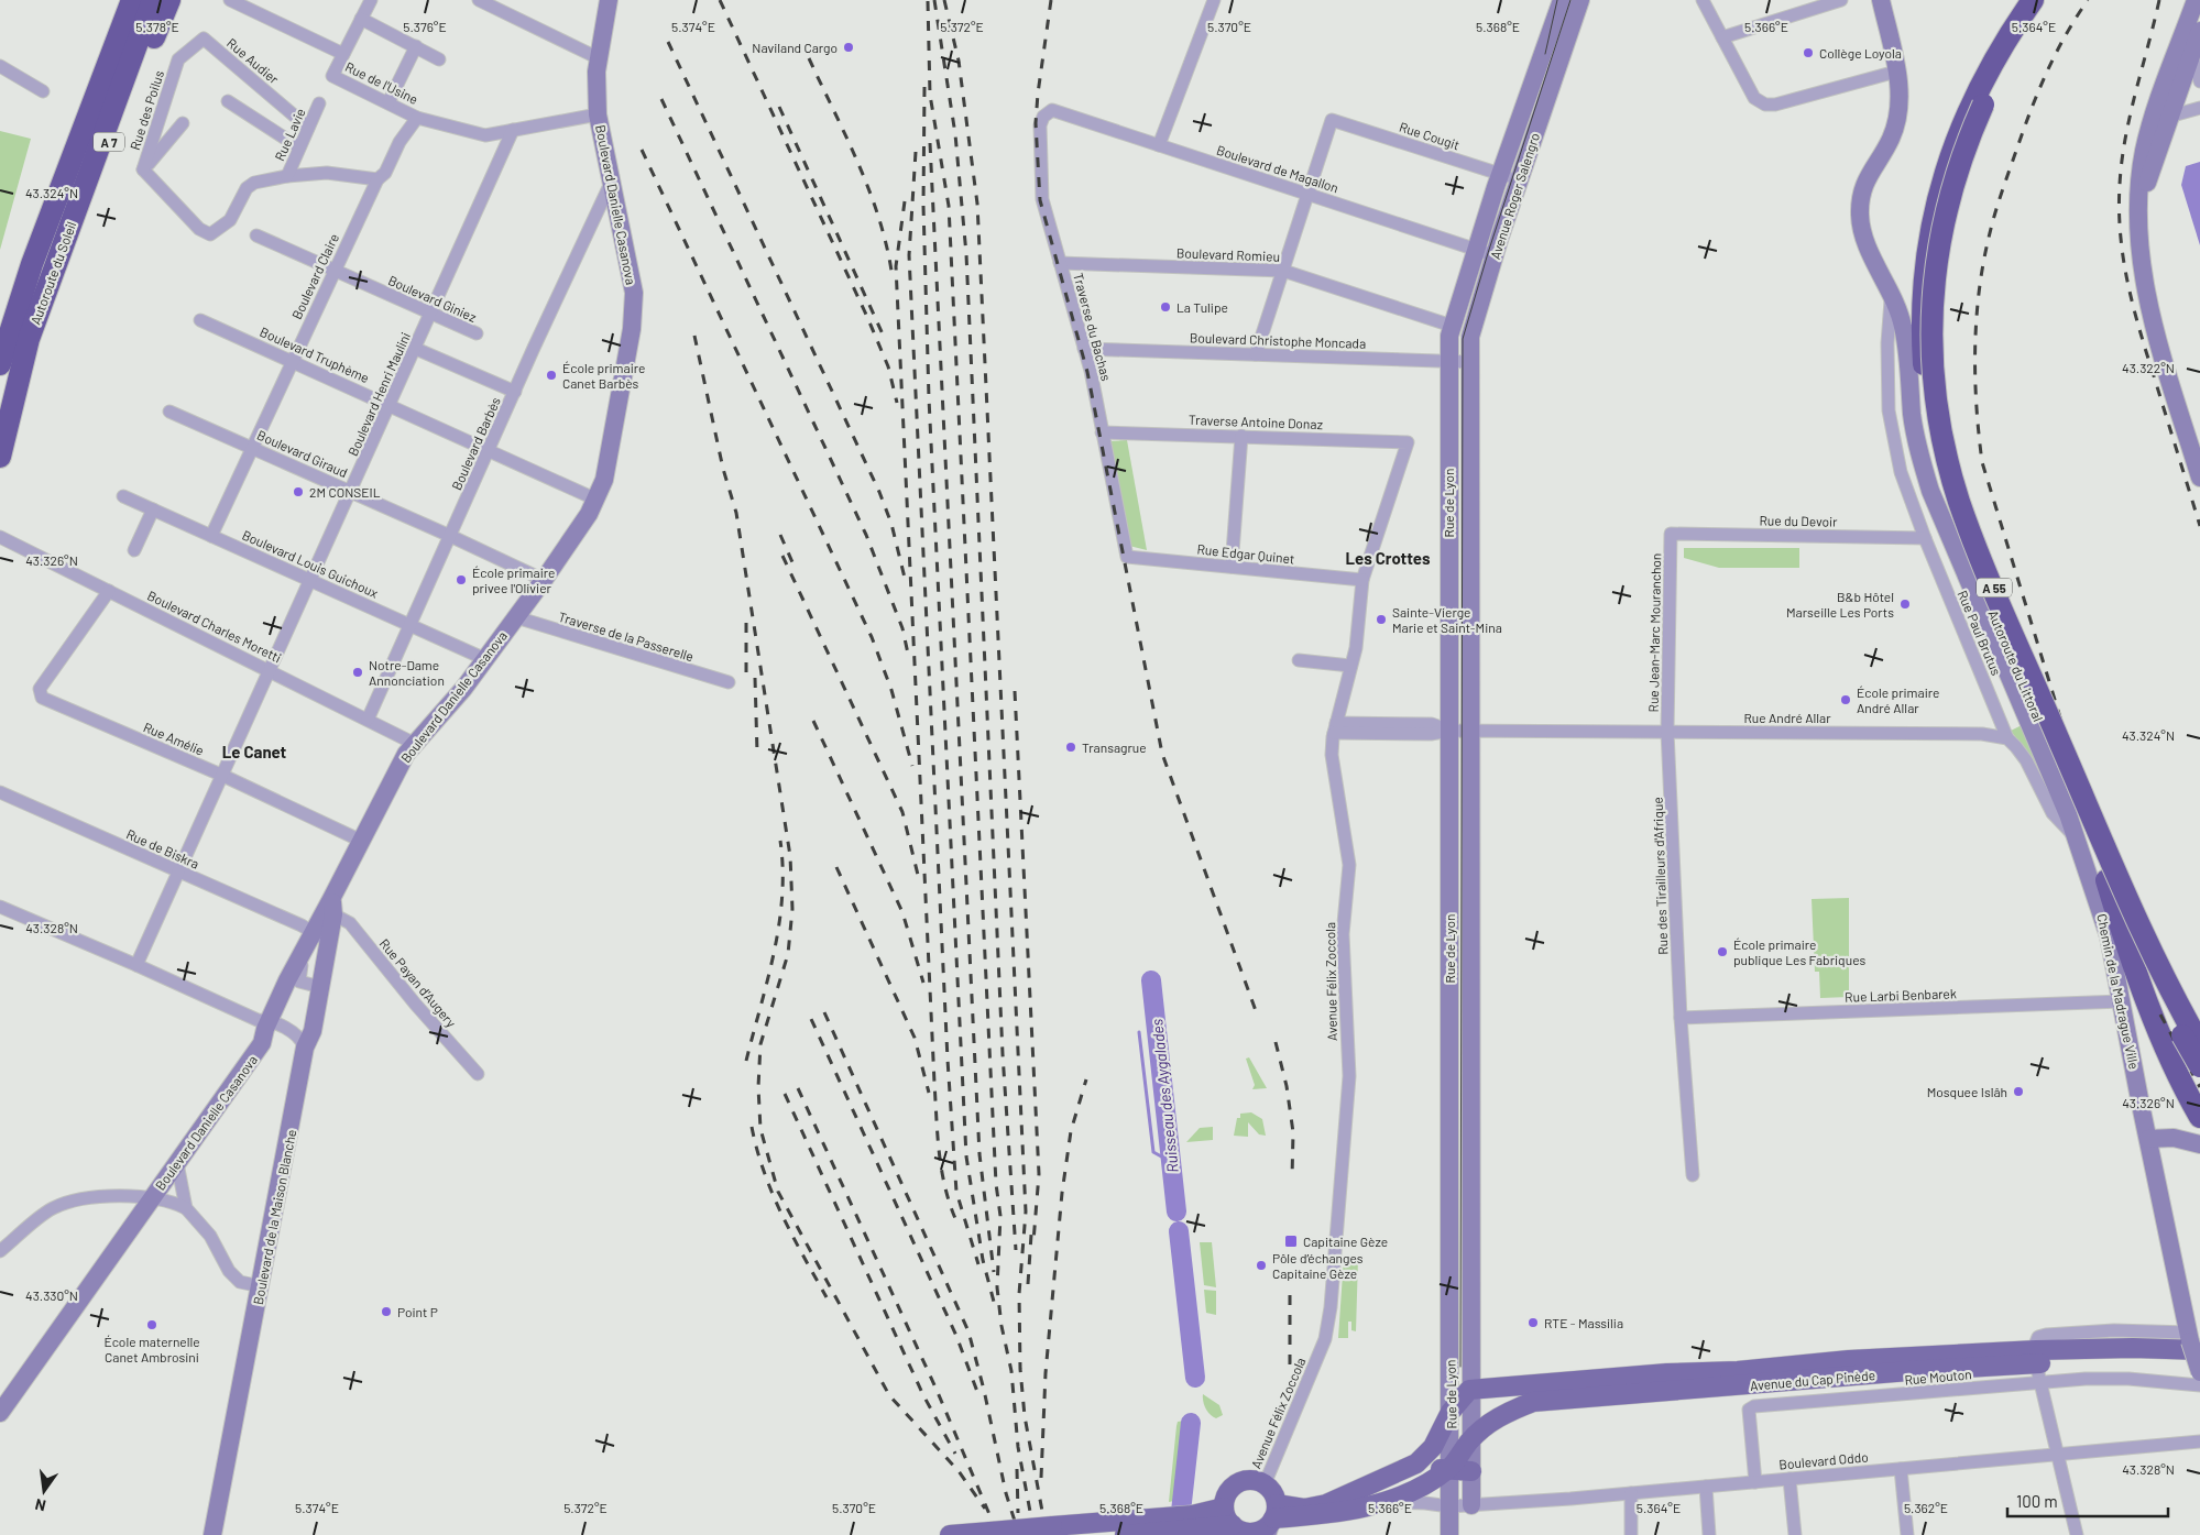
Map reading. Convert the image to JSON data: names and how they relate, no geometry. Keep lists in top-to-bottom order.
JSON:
{
  "streets": {
    "highway": [
      "A 7",
      "Autoroute du Soleil",
      "A 55",
      "Autoroute du Littoral"
    ],
    "main road": ["Avenue du Cap Pinède"],
    "street": [
      "Rue Audier",
      "Rue de l'Usine",
      "Rue des Poilus",
      "Rue Lavie",
      "Rue Cougit",
      "Boulevard de Magallon",
      "Avenue Roger Salengro",
      "Boulevard Danielle Casanova",
      "Boulevard Romieu",
      "Boulevard Claire",
      "Boulevard Giniez",
      "Traverse du Bachas",
      "Boulevard Christophe Moncada",
      "Boulevard Truphème",
      "Boulevard Henri Maulini",
      "Traverse Antoine Donaz",
      "Boulevard Barbès",
      "Boulevard Giraud",
      "Rue de Lyon",
      "Rue du Devoir",
      "Rue Edgar Quinet",
      "Boulevard Louis Guichoux",
      "Boulevard Charles Moretti",
      "Rue Jean-Marc Mouranchon",
      "Rue Paul Brutus",
      "Traverse de la Passerelle",
      "Rue André Allar",
      "Rue Amélie",
      "Rue de Biskra",
      "Rue des Tirailleurs d'Afrique",
      "Avenue Félix Zoccola",
      "Rue Payan d'Augery",
      "Chemin de la Madrague Ville",
      "Rue Larbi Benbarek",
      "Boulevard de la Maison Blanche",
      "Rue Mouton",
      "Boulevard Oddo"
    ]
  },
  "crossings": [
    ["Rue Audier", "Rue des Poilus"],
    ["Rue Audier", "Rue Lavie"],
    ["Rue de l'Usine", "Boulevard Danielle Casanova"],
    ["Rue de l'Usine", "Boulevard Claire"],
    ["Rue de l'Usine", "Boulevard Henri Maulini"],
    ["Rue Cougit", "Boulevard de Magallon"],
    ["Rue Cougit", "Avenue Roger Salengro"],
    ["A 7", "Autoroute du Soleil"],
    ["Boulevard de Magallon", "Avenue Roger Salengro"],
    ["Boulevard de Magallon", "Traverse du Bachas"],
    ["Avenue Roger Salengro", "Boulevard Romieu"],
    ["Avenue Roger Salengro", "Boulevard Christophe Moncada"],
    ["Avenue Roger Salengro", "Rue de Lyon"],
    ["Boulevard Danielle Casanova", "Boulevard Truphème"],
    ["Boulevard Danielle Casanova", "Boulevard Barbès"],
    ["Boulevard Danielle Casanova", "Boulevard Giraud"],
    ["Boulevard Danielle Casanova", "Boulevard Louis Guichoux"],
    ["Boulevard Danielle Casanova", "Boulevard Charles Moretti"],
    ["Boulevard Danielle Casanova", "Traverse de la Passerelle"],
    ["Boulevard Danielle Casanova", "Rue Amélie"],
    ["Boulevard Danielle Casanova", "Rue de Biskra"],
    ["Boulevard Danielle Casanova", "Rue Payan d'Augery"],
    ["Boulevard Danielle Casanova", "Boulevard de la Maison Blanche"],
    ["Boulevard Romieu", "Traverse du Bachas"],
    ["Boulevard Claire", "Boulevard Giniez"],
    ["Boulevard Claire", "Boulevard Truphème"],
    ["Boulevard Claire", "Boulevard Giraud"],
    ["Boulevard Claire", "Boulevard Louis Guichoux"],
    ["Boulevard Giniez", "Boulevard Henri Maulini"],
    ["Traverse du Bachas", "Boulevard Christophe Moncada"],
    ["Traverse du Bachas", "Traverse Antoine Donaz"],
    ["Traverse du Bachas", "Rue Edgar Quinet"],
    ["Boulevard Christophe Moncada", "Rue de Lyon"],
    ["Boulevard Truphème", "Boulevard Henri Maulini"],
    ["Boulevard Truphème", "Boulevard Barbès"],
    ["Boulevard Henri Maulini", "Boulevard Giraud"],
    ["Boulevard Henri Maulini", "Boulevard Louis Guichoux"],
    ["Boulevard Henri Maulini", "Boulevard Charles Moretti"],
    ["Boulevard Henri Maulini", "Rue Amélie"],
    ["Boulevard Henri Maulini", "Rue de Biskra"],
    ["Traverse Antoine Donaz", "Avenue Félix Zoccola"],
    ["Boulevard Barbès", "Boulevard Giraud"],
    ["Boulevard Barbès", "Boulevard Louis Guichoux"],
    ["Boulevard Barbès", "Boulevard Charles Moretti"],
    ["Rue de Lyon", "Rue André Allar"],
    ["Rue de Lyon", "Avenue du Cap Pinède"],
    ["Rue de Lyon", "Boulevard Oddo"],
    ["Rue du Devoir", "Rue Jean-Marc Mouranchon"],
    ["Rue du Devoir", "Rue Paul Brutus"],
    ["Rue Edgar Quinet", "Avenue Félix Zoccola"],
    ["Boulevard Charles Moretti", "Rue Amélie"],
    ["Rue Jean-Marc Mouranchon", "Rue André Allar"],
    ["Rue Jean-Marc Mouranchon", "Rue des Tirailleurs d'Afrique"],
    ["Rue Paul Brutus", "Rue André Allar"],
    ["Rue Paul Brutus", "Chemin de la Madrague Ville"],
    ["Rue André Allar", "Rue des Tirailleurs d'Afrique"],
    ["Rue André Allar", "Avenue Félix Zoccola"],
    ["Rue des Tirailleurs d'Afrique", "Rue Larbi Benbarek"],
    ["Rue Payan d'Augery", "Boulevard de la Maison Blanche"],
    ["Chemin de la Madrague Ville", "Rue Larbi Benbarek"],
    ["Chemin de la Madrague Ville", "Avenue du Cap Pinède"],
    ["Rue Mouton", "Avenue du Cap Pinède"],
    ["Rue Mouton", "Boulevard Oddo"]
  ],
  "districts": ["Les Crottes", "Le Canet"],
  "water": ["Ruisseau des Aygalades"],
  "places": {
    "other": [
      "Naviland Cargo",
      "Collège Loyola",
      "La Tulipe",
      "École primaire Canet Barbès",
      "2M CONSEIL",
      "École primaire privee l'Olivier",
      "B&b Hôtel Marseille Les Ports",
      "Sainte-Vierge Marie et Saint-Mina",
      "Notre-Dame Annonciation",
      "École primaire André Allar",
      "Transagrue",
      "École primaire publique Les Fabriques",
      "Mosquee Islâh",
      "Pôle d’échanges Capitaine Gèze",
      "Point P",
      "RTE - Massilia",
      "École maternelle Canet Ambrosini"
    ],
    "transit": ["Capitaine Gèze"]
  },
  "scale_bar": "100 m",
  "north": "bottom",
  "coordinates": [
    "5.378°E",
    "5.376°E",
    "5.374°E",
    "5.372°E",
    "5.370°E",
    "5.368°E",
    "5.366°E",
    "5.364°E",
    "43.324°N",
    "43.322°N",
    "43.326°N",
    "43.328°N",
    "43.330°N",
    "5.362°E"
  ]
}
